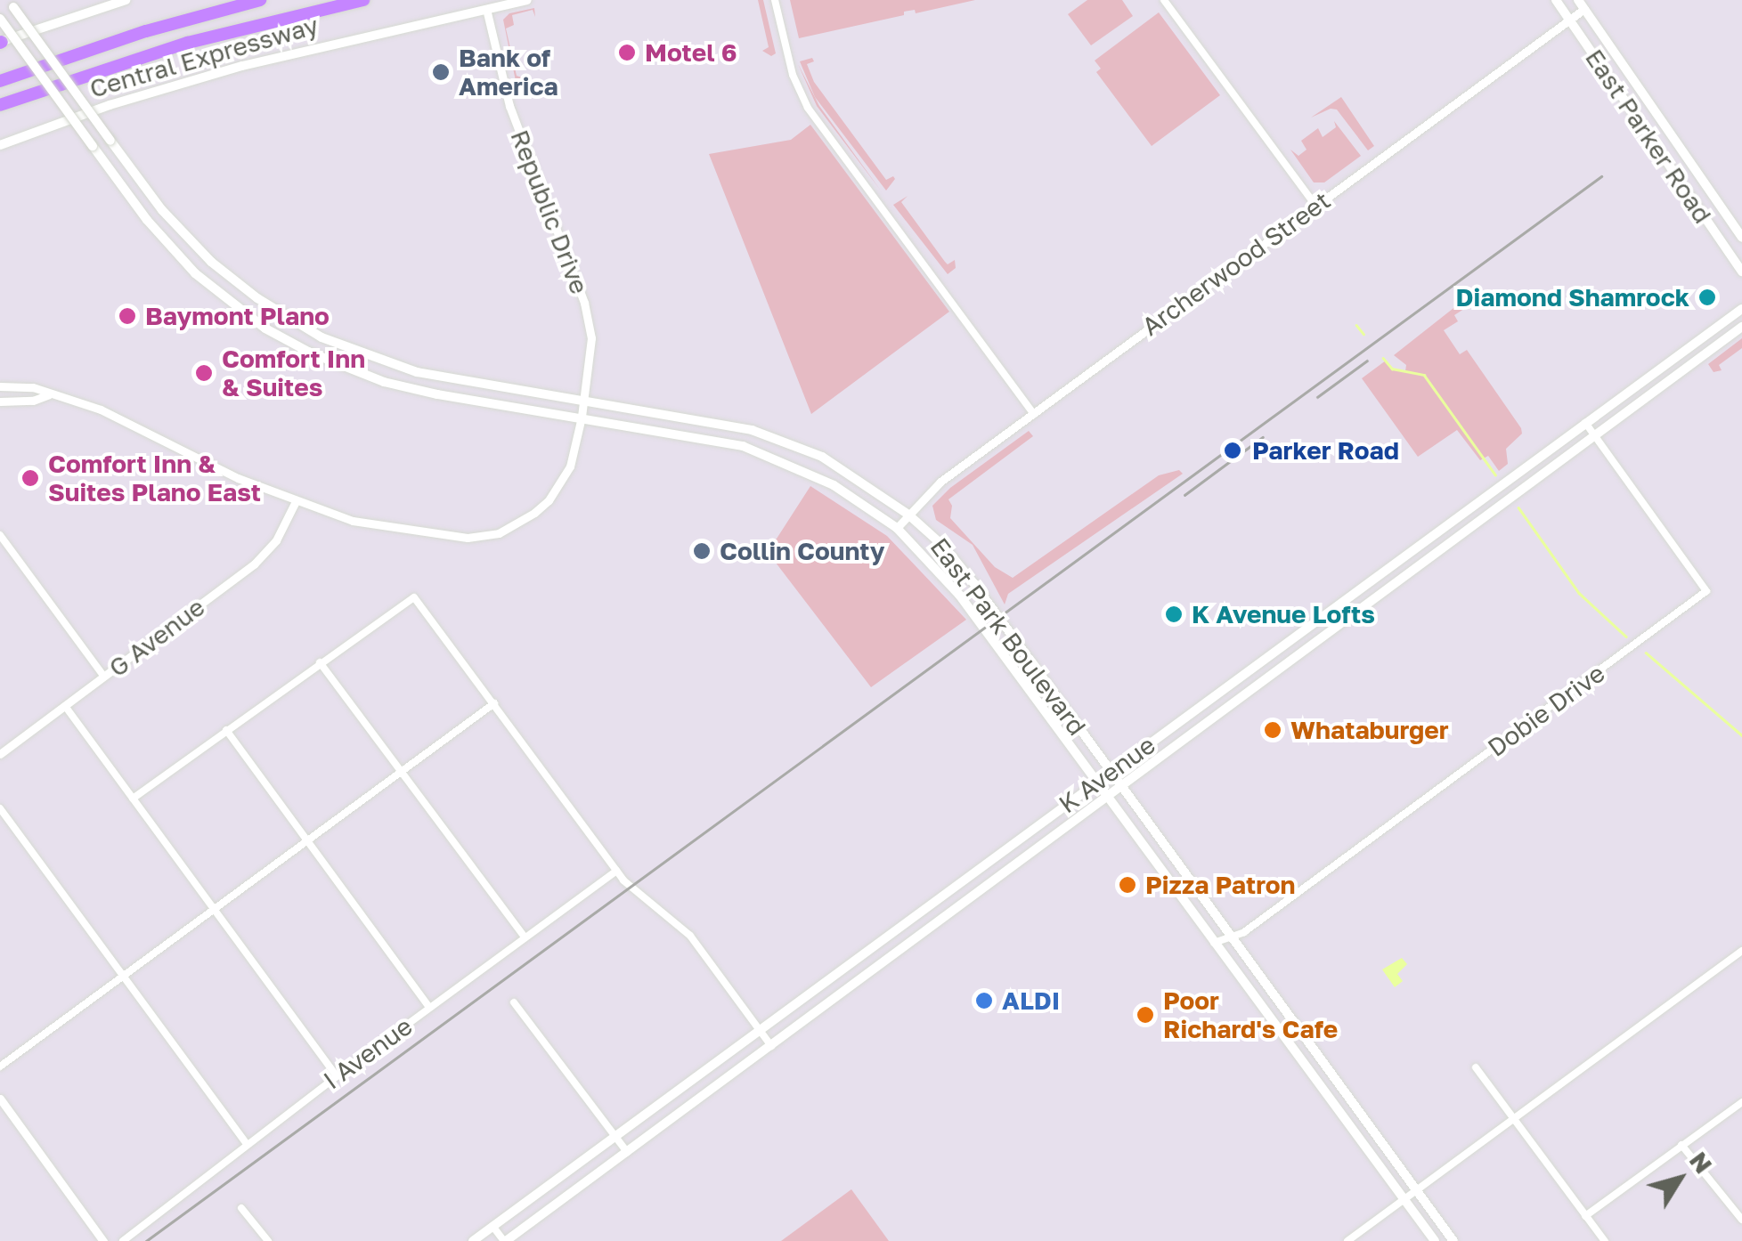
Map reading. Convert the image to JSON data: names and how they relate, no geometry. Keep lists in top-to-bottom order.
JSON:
{
  "streets": {
    "highway": ["Central Expressway"],
    "main road": ["East Parker Road", "East Park Boulevard", "K Avenue"],
    "street": [
      "Republic Drive",
      "Archerwood Street",
      "G Avenue",
      "Dobie Drive",
      "I Avenue"
    ]
  },
  "crossings": [
    ["Central Expressway", "Republic Drive"],
    ["East Parker Road", "Archerwood Street"],
    ["Republic Drive", "East Park Boulevard"],
    ["Republic Drive", "G Avenue"],
    ["Archerwood Street", "East Park Boulevard"],
    ["East Park Boulevard", "Dobie Drive"],
    ["East Park Boulevard", "K Avenue"],
    ["Dobie Drive", "K Avenue"]
  ],
  "places": [
    "Motel 6",
    "Bank of America",
    "Diamond Shamrock",
    "Baymont Plano",
    "Comfort Inn & Suites",
    "Parker Road",
    "Comfort Inn & Suites Plano East",
    "Collin County",
    "K Avenue Lofts",
    "Whataburger",
    "Pizza Patron",
    "ALDI",
    "Poor Richard's Cafe"
  ],
  "north": "top right"
}
